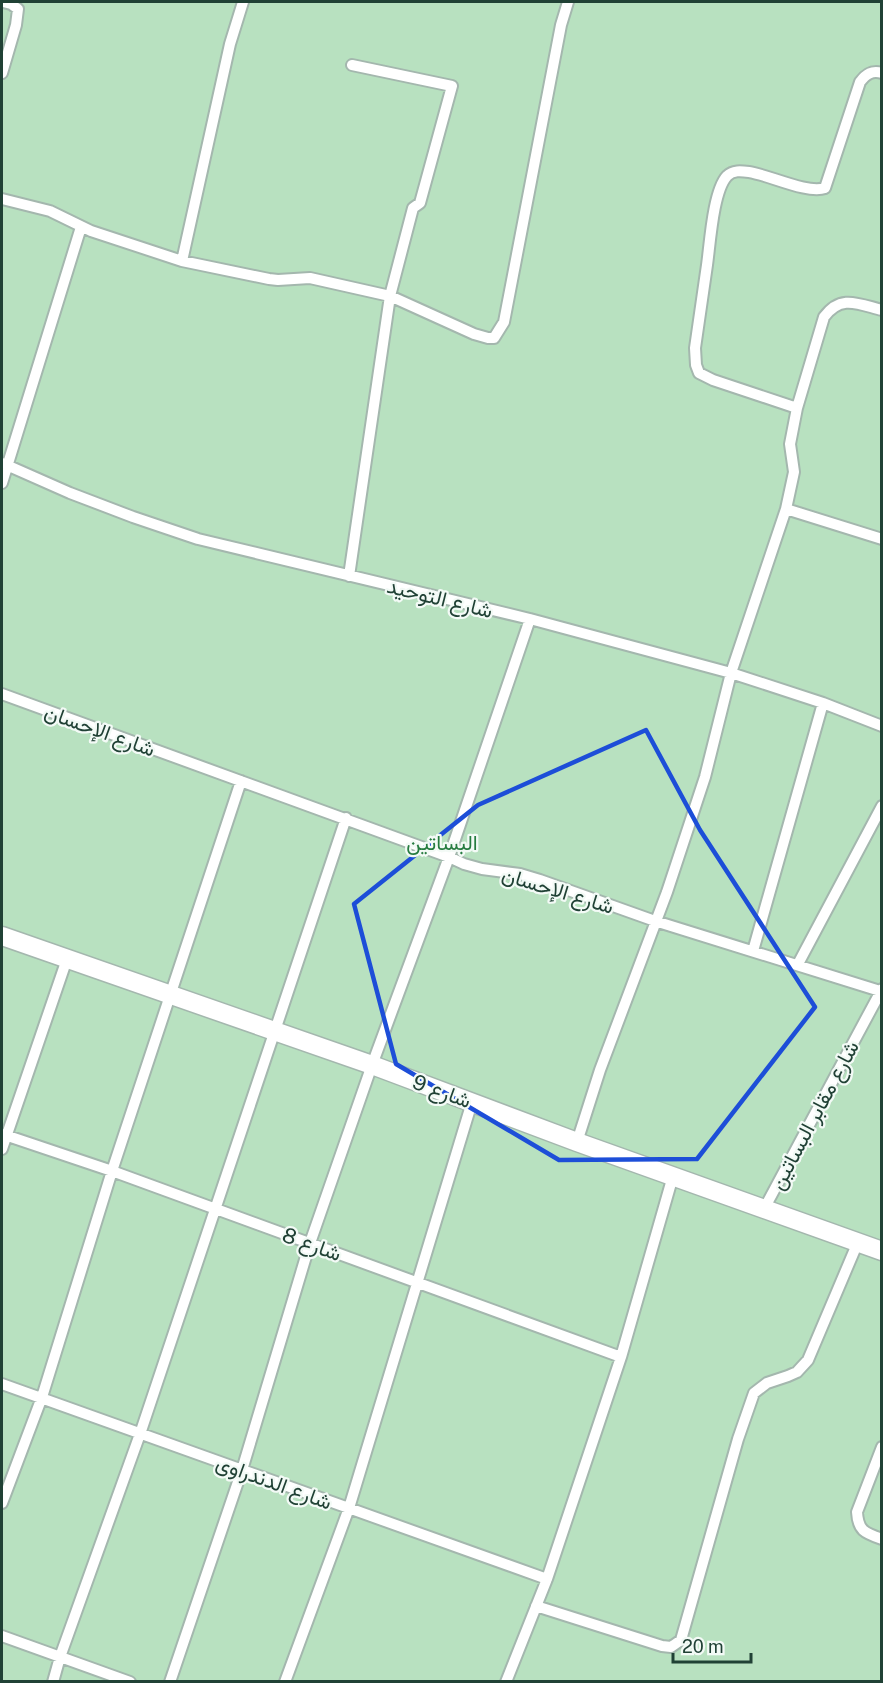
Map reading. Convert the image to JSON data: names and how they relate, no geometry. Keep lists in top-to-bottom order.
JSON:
{
  "streets": {
    "street": ["شارع 9"],
    "lane": [
      "شارع التوحيد",
      "شارع الإحسان",
      "شارع مقابر البساتين",
      "شارع 8",
      "شارع الدندراوى"
    ]
  },
  "crossings": [
    ["شارع الإحسان", "شارع مقابر البساتين"],
    ["شارع 9", "شارع مقابر البساتين"]
  ],
  "parks": ["البساتين"],
  "scale_bar": "20 m"
}
